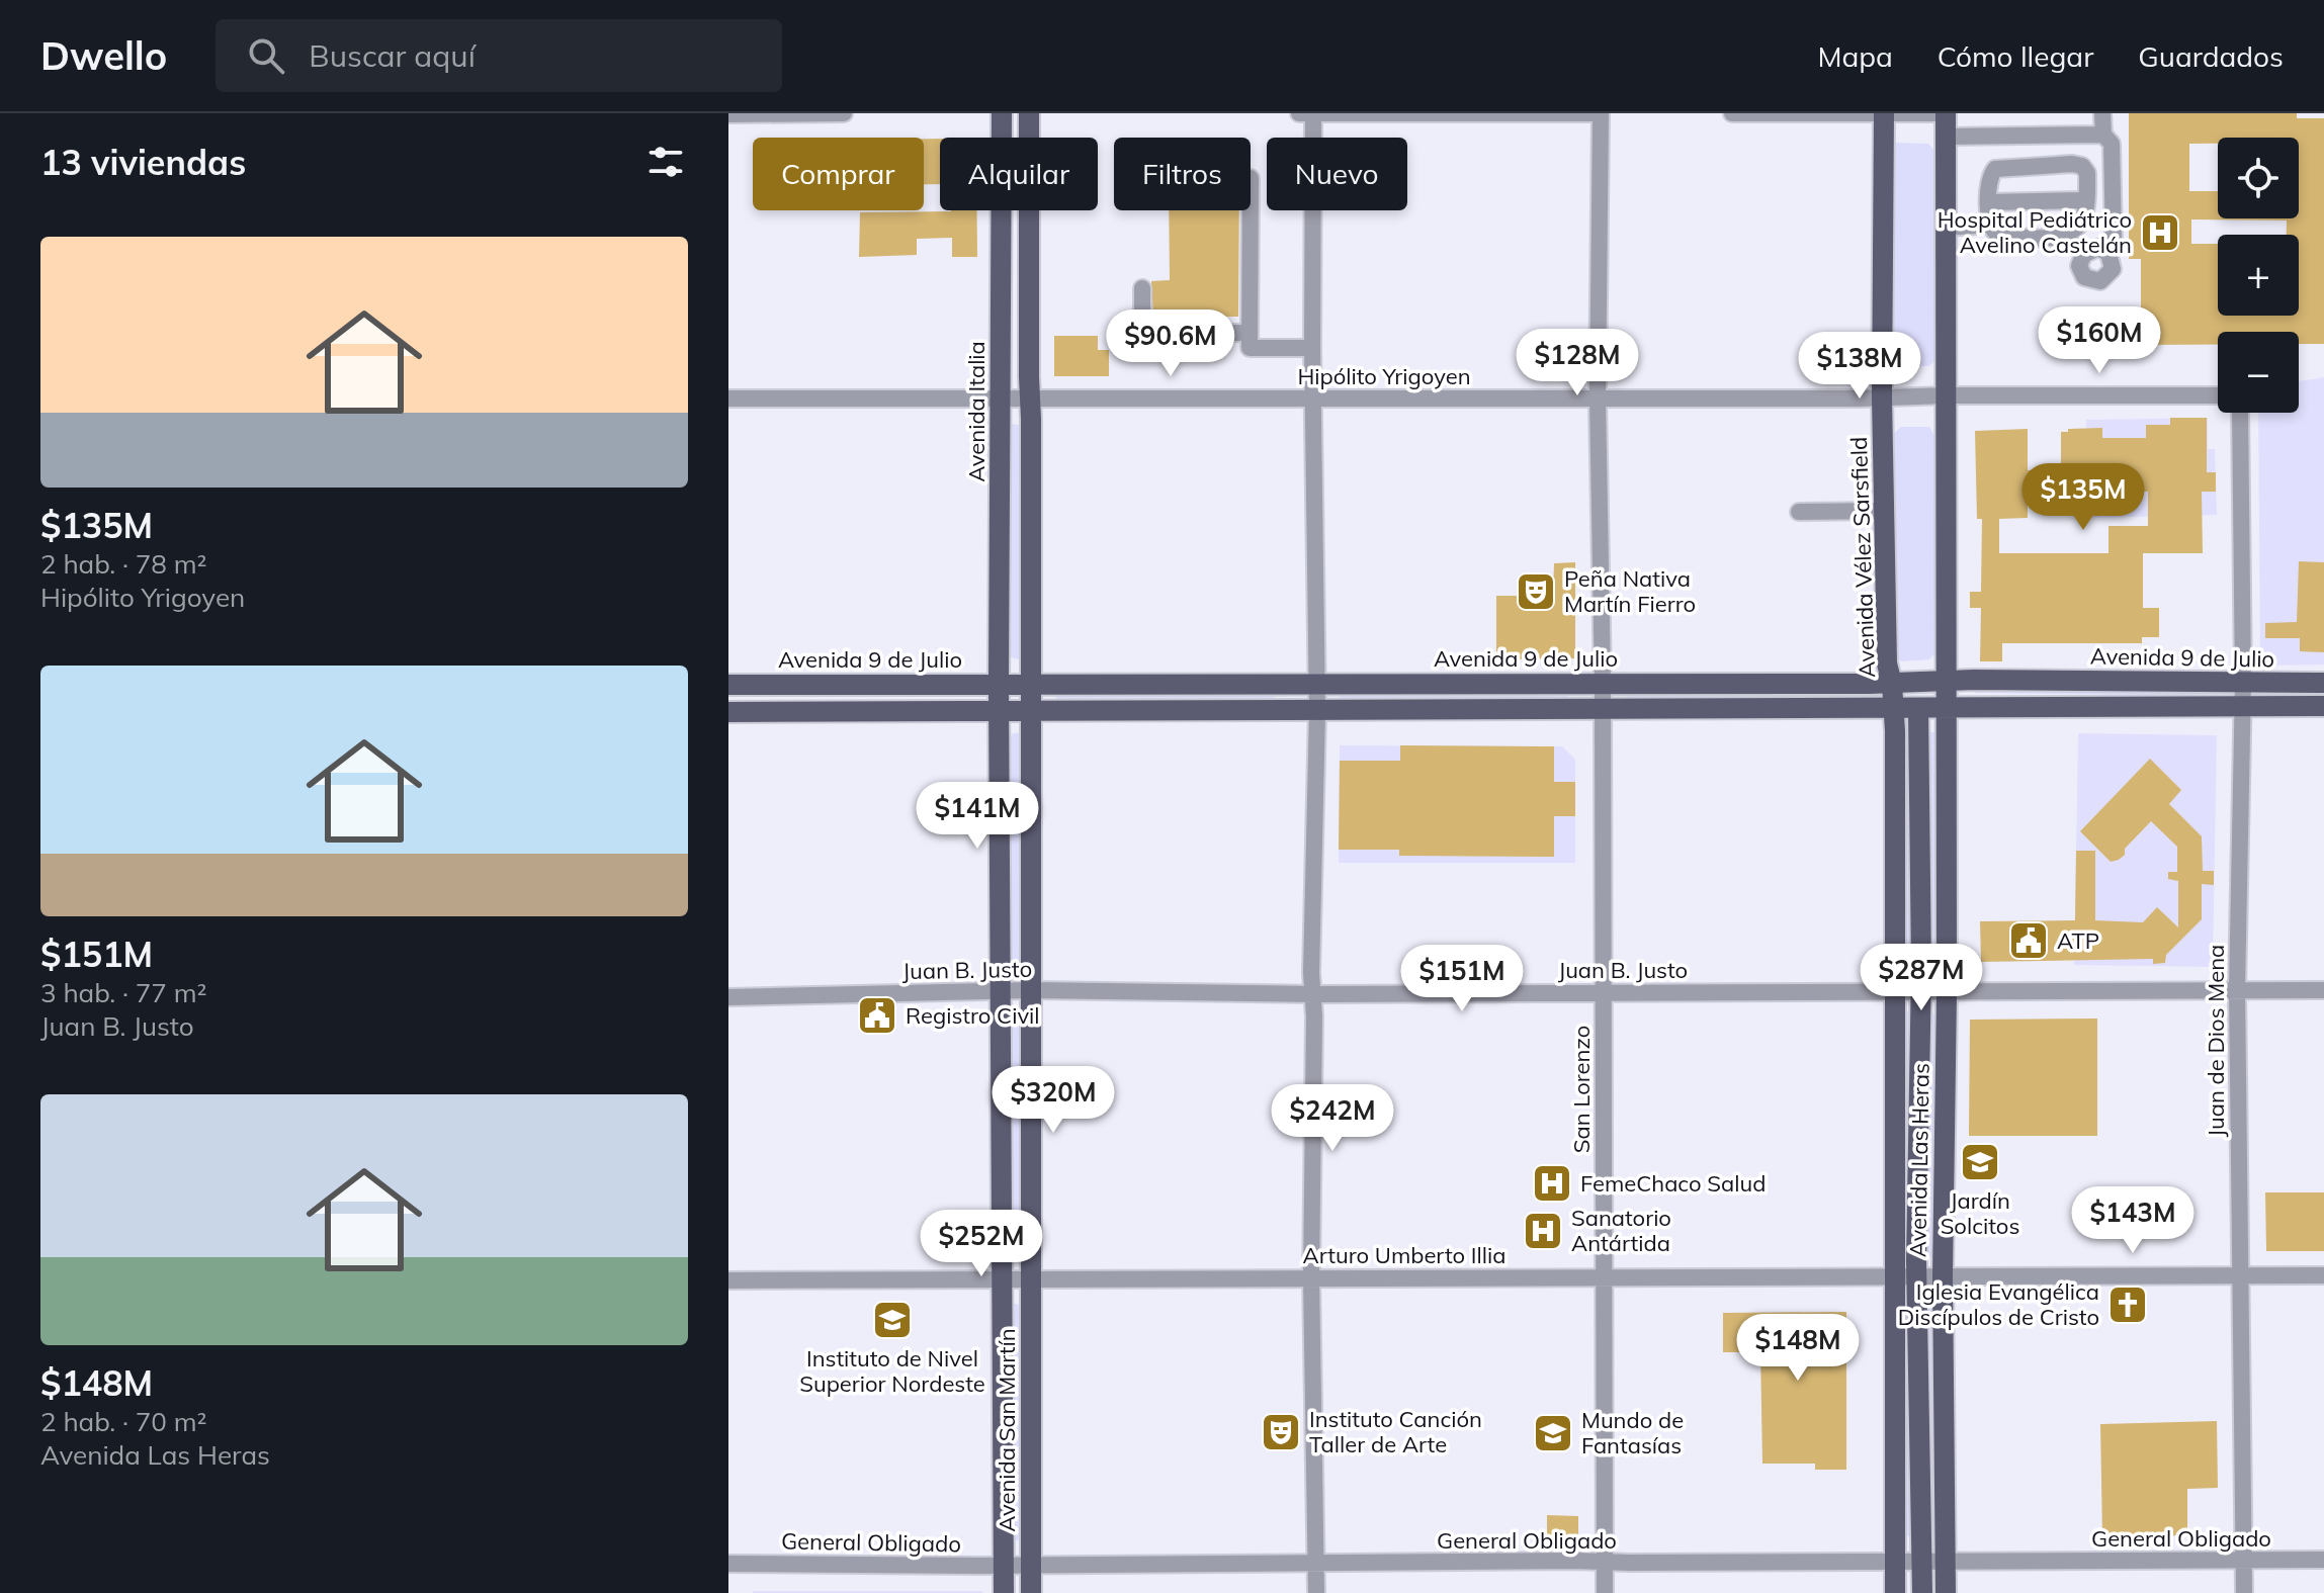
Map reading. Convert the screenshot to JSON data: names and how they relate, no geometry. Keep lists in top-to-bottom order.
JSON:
{
  "streets": {
    "main road": [
      "Avenida Italia",
      "Avenida Vélez Sarsfield",
      "Avenida 9 de Julio",
      "Avenida Las Heras",
      "Avenida San Martín"
    ],
    "street": [
      "Hipólito Yrigoyen",
      "Juan B. Justo",
      "Juan de Dios Mena",
      "San Lorenzo",
      "Arturo Umberto Illia",
      "General Obligado"
    ]
  },
  "crossings": [
    ["Hipólito Yrigoyen", "Avenida Italia"],
    ["Hipólito Yrigoyen", "Avenida Vélez Sarsfield"],
    ["Hipólito Yrigoyen", "San Lorenzo"],
    ["Avenida Italia", "Avenida 9 de Julio"],
    ["Avenida Italia", "Avenida San Martín"],
    ["Avenida Vélez Sarsfield", "Avenida 9 de Julio"],
    ["Avenida Vélez Sarsfield", "Avenida Las Heras"],
    ["Avenida 9 de Julio", "Juan de Dios Mena"],
    ["Avenida 9 de Julio", "San Lorenzo"],
    ["Avenida 9 de Julio", "Avenida Las Heras"],
    ["Avenida 9 de Julio", "Avenida San Martín"],
    ["Juan B. Justo", "Juan de Dios Mena"],
    ["Juan B. Justo", "San Lorenzo"],
    ["Juan B. Justo", "Avenida Las Heras"],
    ["Juan B. Justo", "Avenida San Martín"],
    ["Juan de Dios Mena", "Arturo Umberto Illia"],
    ["Juan de Dios Mena", "General Obligado"],
    ["San Lorenzo", "Arturo Umberto Illia"],
    ["San Lorenzo", "General Obligado"],
    ["Avenida Las Heras", "Arturo Umberto Illia"],
    ["Avenida Las Heras", "General Obligado"],
    ["Arturo Umberto Illia", "Avenida San Martín"],
    ["Avenida San Martín", "General Obligado"]
  ],
  "places": {
    "hospital": ["Hospital Pediátrico Avelino Castelán", "FemeChaco Salud", "Sanatorio Antártida"],
    "theatre": ["Peña Nativa Martín Fierro", "Instituto Canción Taller de Arte"],
    "public building": ["ATP", "Registro Civil"],
    "school or university": ["Jardín Solcitos", "Instituto de Nivel Superior Nordeste", "Mundo de Fantasías"],
    "church": ["Iglesia Evangélica Discípulos de Cristo"]
  },
  "page": {
    "header": "Dwello",
    "search": "Buscar aquí",
    "nav": ["Mapa", "Cómo llegar", "Guardados"],
    "heading": "13 viviendas",
    "map_buttons": ["+", "−"],
    "chip": [
      "Comprar",
      "Alquilar",
      "Filtros",
      "Nuevo"
    ],
    "list": [
      {
        "name": "$135M",
        "note": "2 hab. · 78 m² · Hipólito Yrigoyen"
      },
      {
        "name": "$151M",
        "note": "3 hab. · 77 m² · Juan B. Justo"
      },
      {
        "name": "$148M",
        "note": "2 hab. · 70 m² · Avenida Las Heras"
      }
    ],
    "price": [
      "$160M",
      "$90.6M",
      "$128M",
      "$138M",
      "$135M",
      "$141M",
      "$287M",
      "$151M",
      "$320M",
      "$242M",
      "$143M",
      "$252M",
      "$148M"
    ]
  }
}
